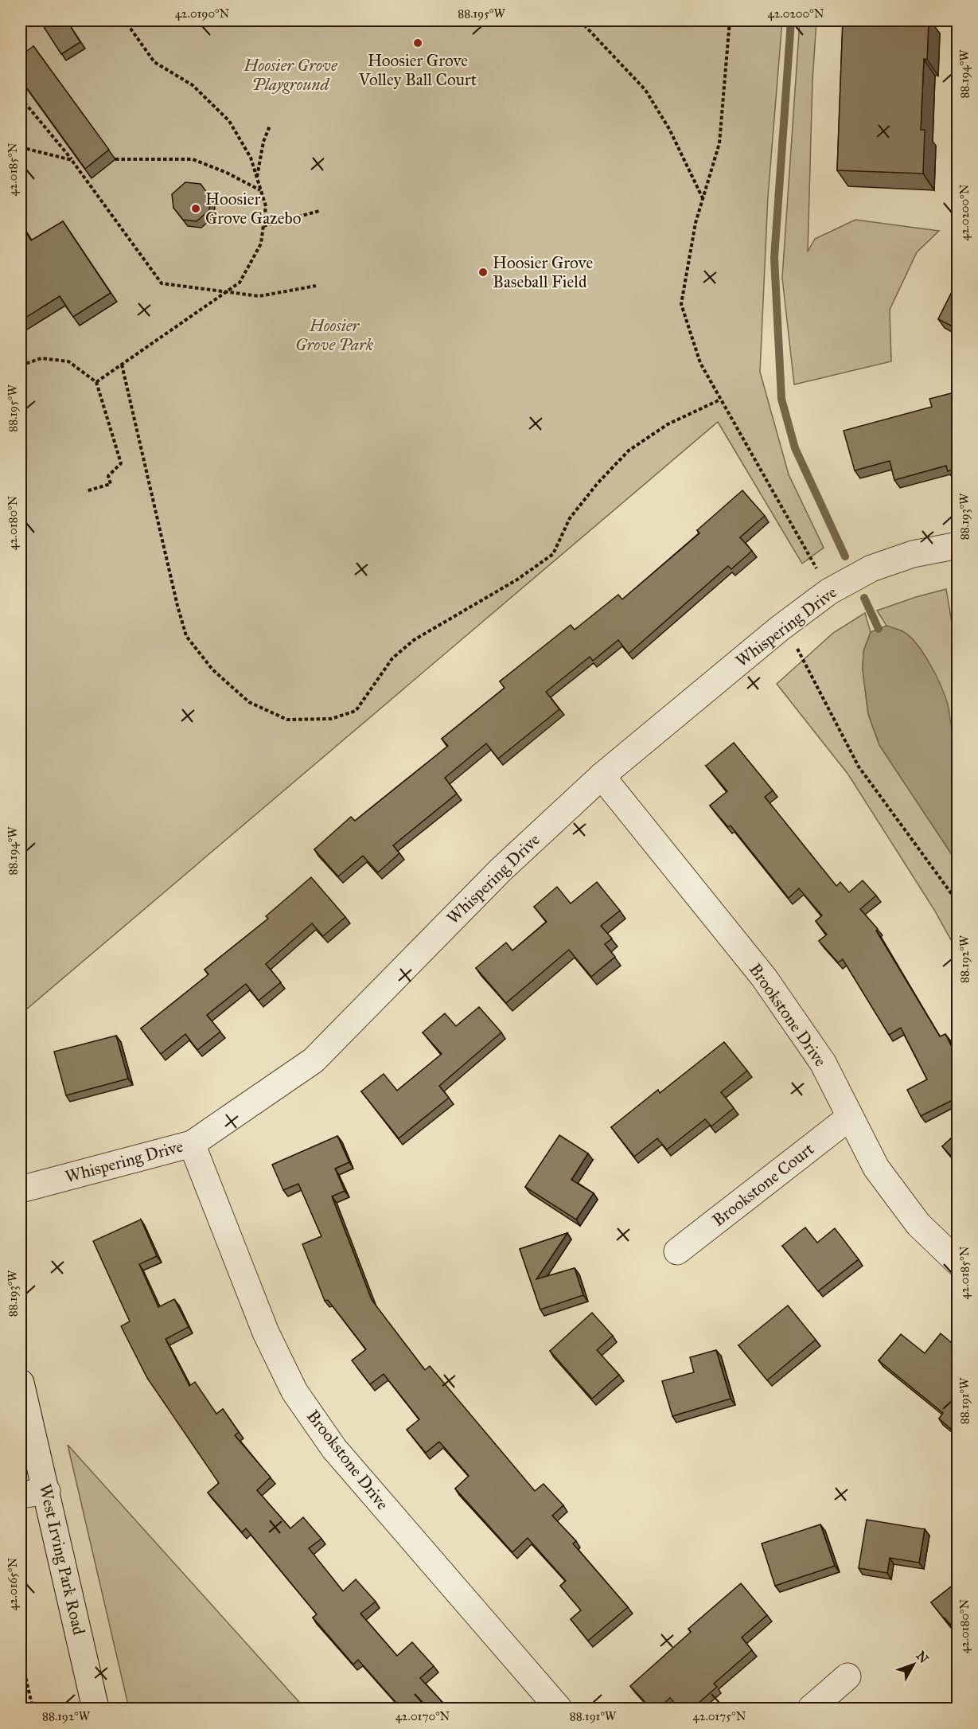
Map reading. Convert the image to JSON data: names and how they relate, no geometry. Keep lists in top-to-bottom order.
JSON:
{
  "streets": {
    "street": [
      "Whispering Drive",
      "Brookstone Drive",
      "Brookstone Court",
      "West Irving Park Road"
    ]
  },
  "crossings": [
    ["Whispering Drive", "Brookstone Drive"],
    ["Brookstone Drive", "Brookstone Court"]
  ],
  "parks": ["Hoosier Grove Playground", "Hoosier Grove Park"],
  "places": ["Hoosier Grove Volley Ball Court", "Hoosier Grove Gazebo", "Hoosier Grove Baseball Field"],
  "north": "top right",
  "coordinates": [
    "42.0190°N",
    "88.195°W",
    "42.0200°N",
    "88.194°W",
    "42.0185°N",
    "88.193°W",
    "42.0180°N",
    "88.192°W",
    "88.191°W",
    "42.0165°N",
    "42.0170°N",
    "42.0175°N"
  ]
}
